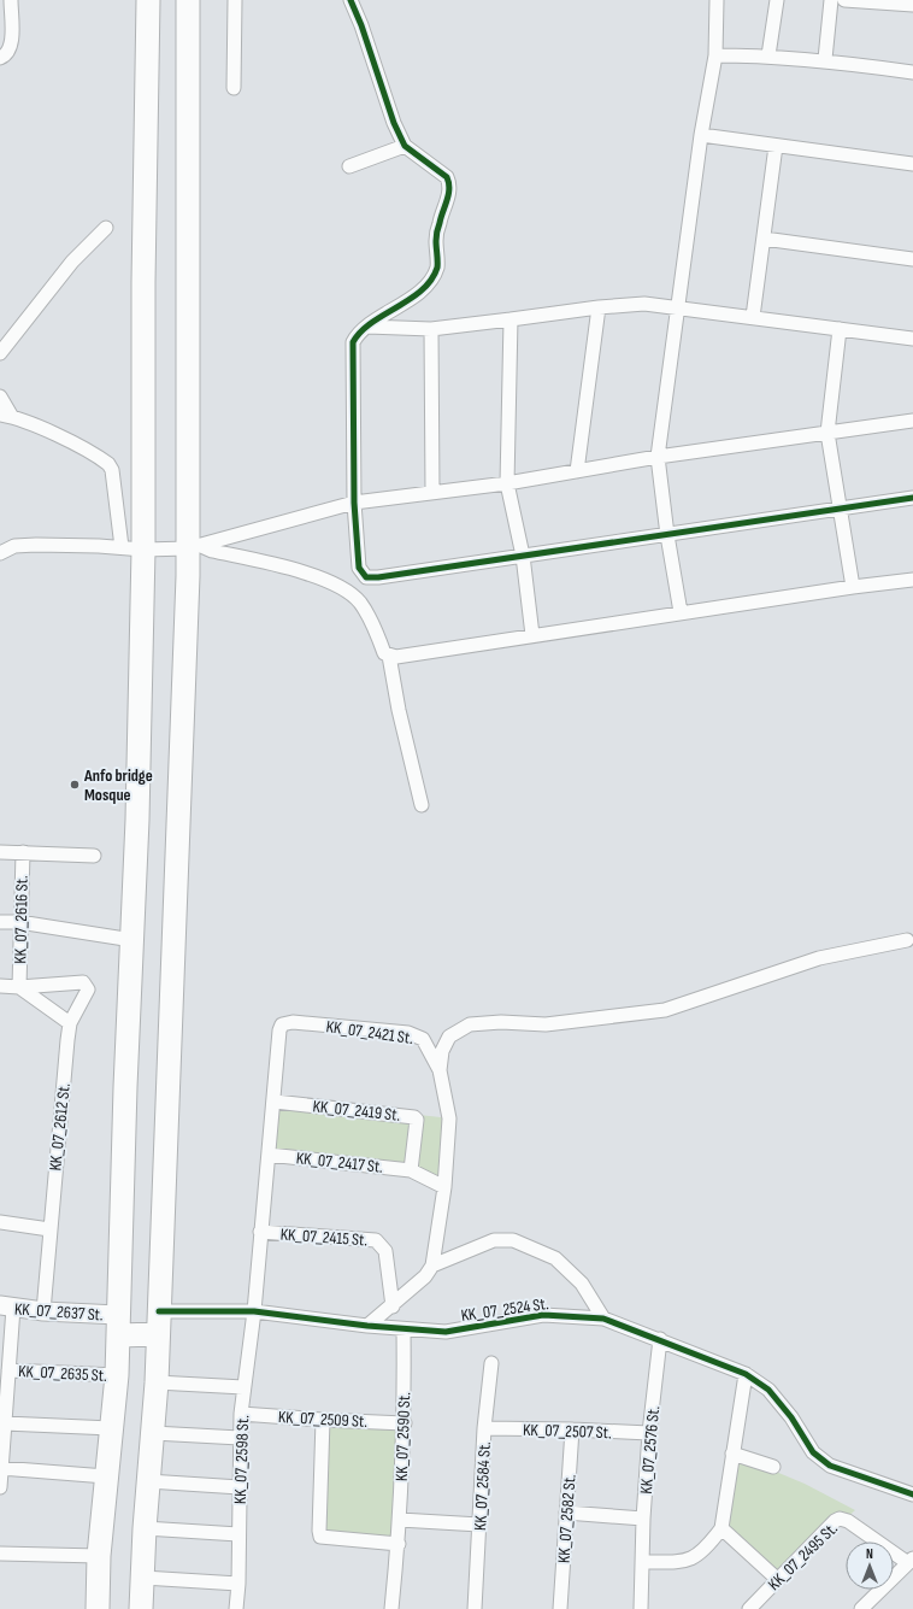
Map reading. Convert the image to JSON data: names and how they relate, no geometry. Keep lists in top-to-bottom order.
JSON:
{
  "streets": {
    "street": [
      "KK_07_2616 St.",
      "KK_07_2421 St.",
      "KK_07_2419 St.",
      "KK_07_2612 St.",
      "KK_07_2417 St.",
      "KK_07_2415 St.",
      "KK_07_2524 St.",
      "KK_07_2637 St.",
      "KK_07_2635 St.",
      "KK_07_2509 St.",
      "KK_07_2507 St.",
      "KK_07_2590 St.",
      "KK_07_2576 St.",
      "KK_07_2598 St.",
      "KK_07_2584 St.",
      "KK_07_2582 St.",
      "KK_07_2495 St."
    ]
  },
  "crossings": [
    ["KK_07_2616 St.", "KK_07_2612 St."],
    ["KK_07_2421 St.", "KK_07_2598 St."],
    ["KK_07_2419 St.", "KK_07_2417 St."],
    ["KK_07_2419 St.", "KK_07_2598 St."],
    ["KK_07_2612 St.", "KK_07_2637 St."],
    ["KK_07_2417 St.", "KK_07_2598 St."],
    ["KK_07_2415 St.", "KK_07_2598 St."],
    ["KK_07_2524 St.", "KK_07_2590 St."],
    ["KK_07_2524 St.", "KK_07_2576 St."],
    ["KK_07_2524 St.", "KK_07_2598 St."],
    ["KK_07_2509 St.", "KK_07_2590 St."],
    ["KK_07_2509 St.", "KK_07_2598 St."],
    ["KK_07_2507 St.", "KK_07_2576 St."],
    ["KK_07_2507 St.", "KK_07_2584 St."],
    ["KK_07_2507 St.", "KK_07_2582 St."]
  ],
  "places": ["Anfo bridge Mosque"],
  "north": "top"
}
